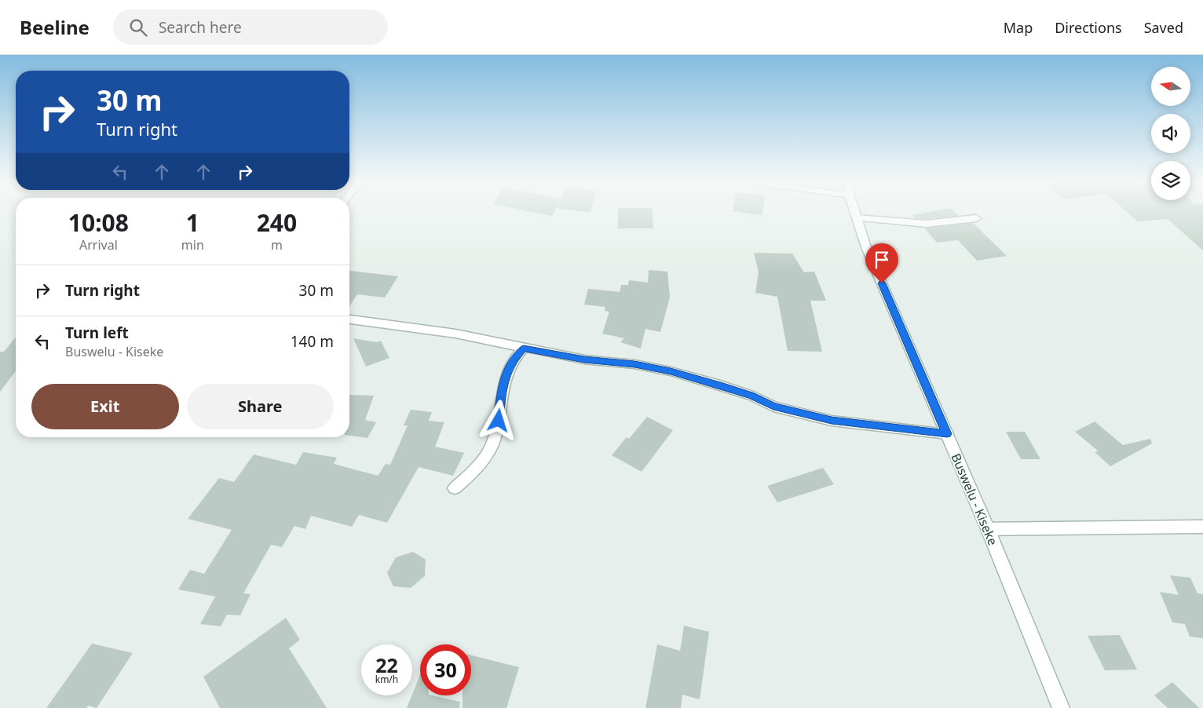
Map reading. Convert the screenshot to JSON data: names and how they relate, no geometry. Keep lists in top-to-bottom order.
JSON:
{
  "streets": {
    "street": ["Buswelu - Kiseke"]
  },
  "north": "left",
  "page": {
    "header": "Beeline",
    "search": "Search here",
    "nav": ["Map", "Directions", "Saved"],
    "turn": ["30 m", "Turn right"],
    "eta": [
      "10:08",
      "Arrival",
      "1",
      "min",
      "240",
      "m"
    ],
    "list": [
      {
        "name": "Turn right",
        "value": "30 m"
      },
      {
        "name": "Turn left",
        "note": "Buswelu - Kiseke",
        "value": "140 m"
      }
    ],
    "buttons": ["Exit", "Share"],
    "speed": "22 km/h",
    "limit": "30"
  }
}
